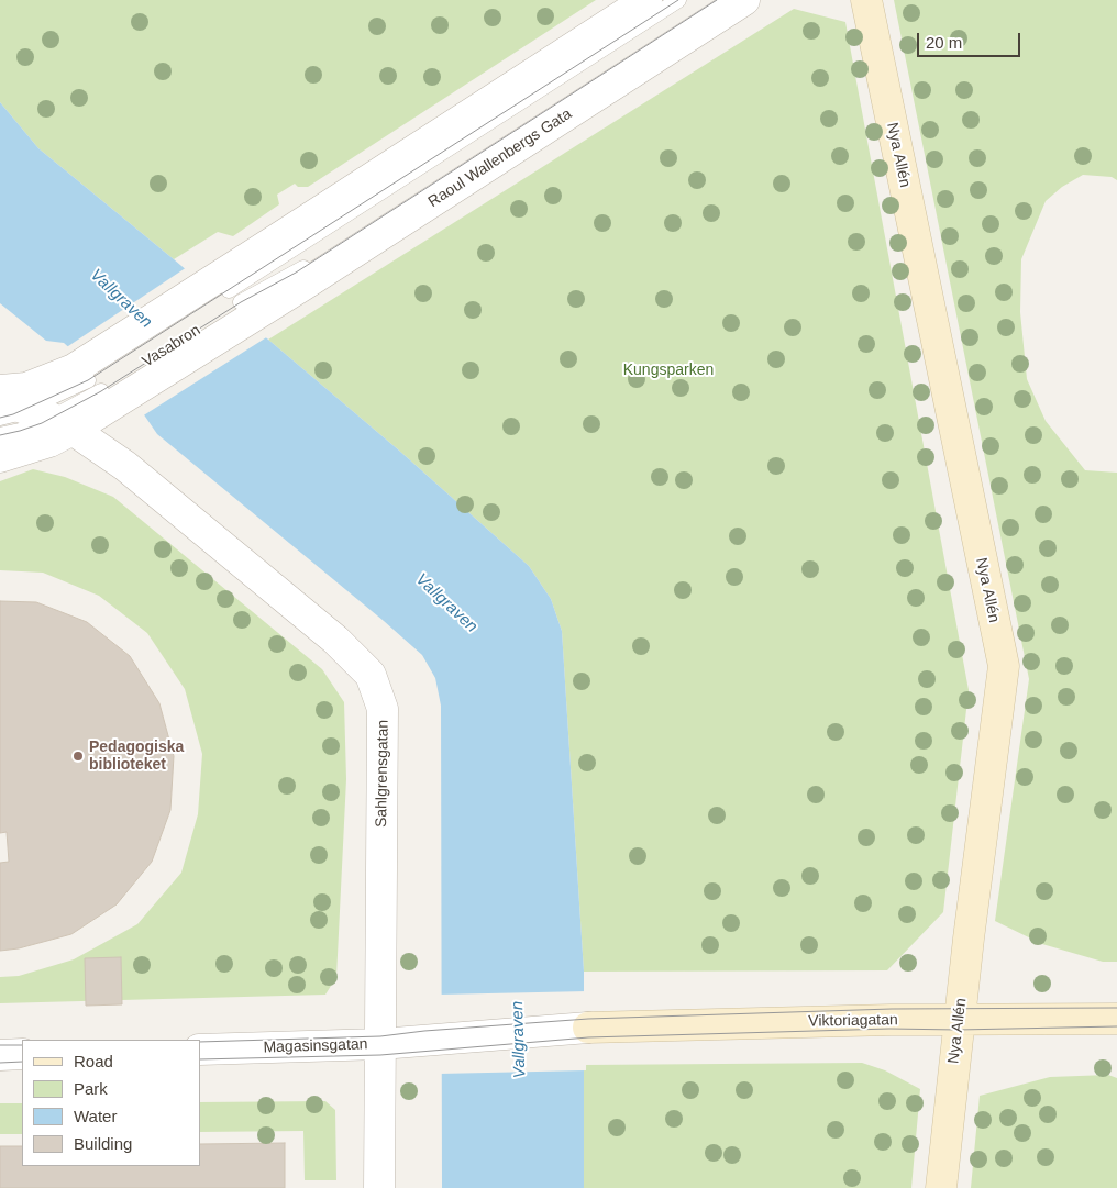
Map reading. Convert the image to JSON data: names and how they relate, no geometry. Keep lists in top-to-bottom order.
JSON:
{
  "streets": {
    "main road": ["Nya Allén", "Viktoriagatan"],
    "street": [
      "Raoul Wallenbergs Gata",
      "Vasabron",
      "Sahlgrensgatan",
      "Magasinsgatan"
    ]
  },
  "crossings": [
    ["Nya Allén", "Viktoriagatan"],
    ["Raoul Wallenbergs Gata", "Vasabron"],
    ["Sahlgrensgatan", "Magasinsgatan"],
    ["Viktoriagatan", "Magasinsgatan"]
  ],
  "water": ["Vallgraven"],
  "parks": ["Kungsparken"],
  "places": ["Pedagogiska biblioteket"],
  "legend": [
    "Road",
    "Park",
    "Water",
    "Building"
  ],
  "scale_bar": "20 m"
}
